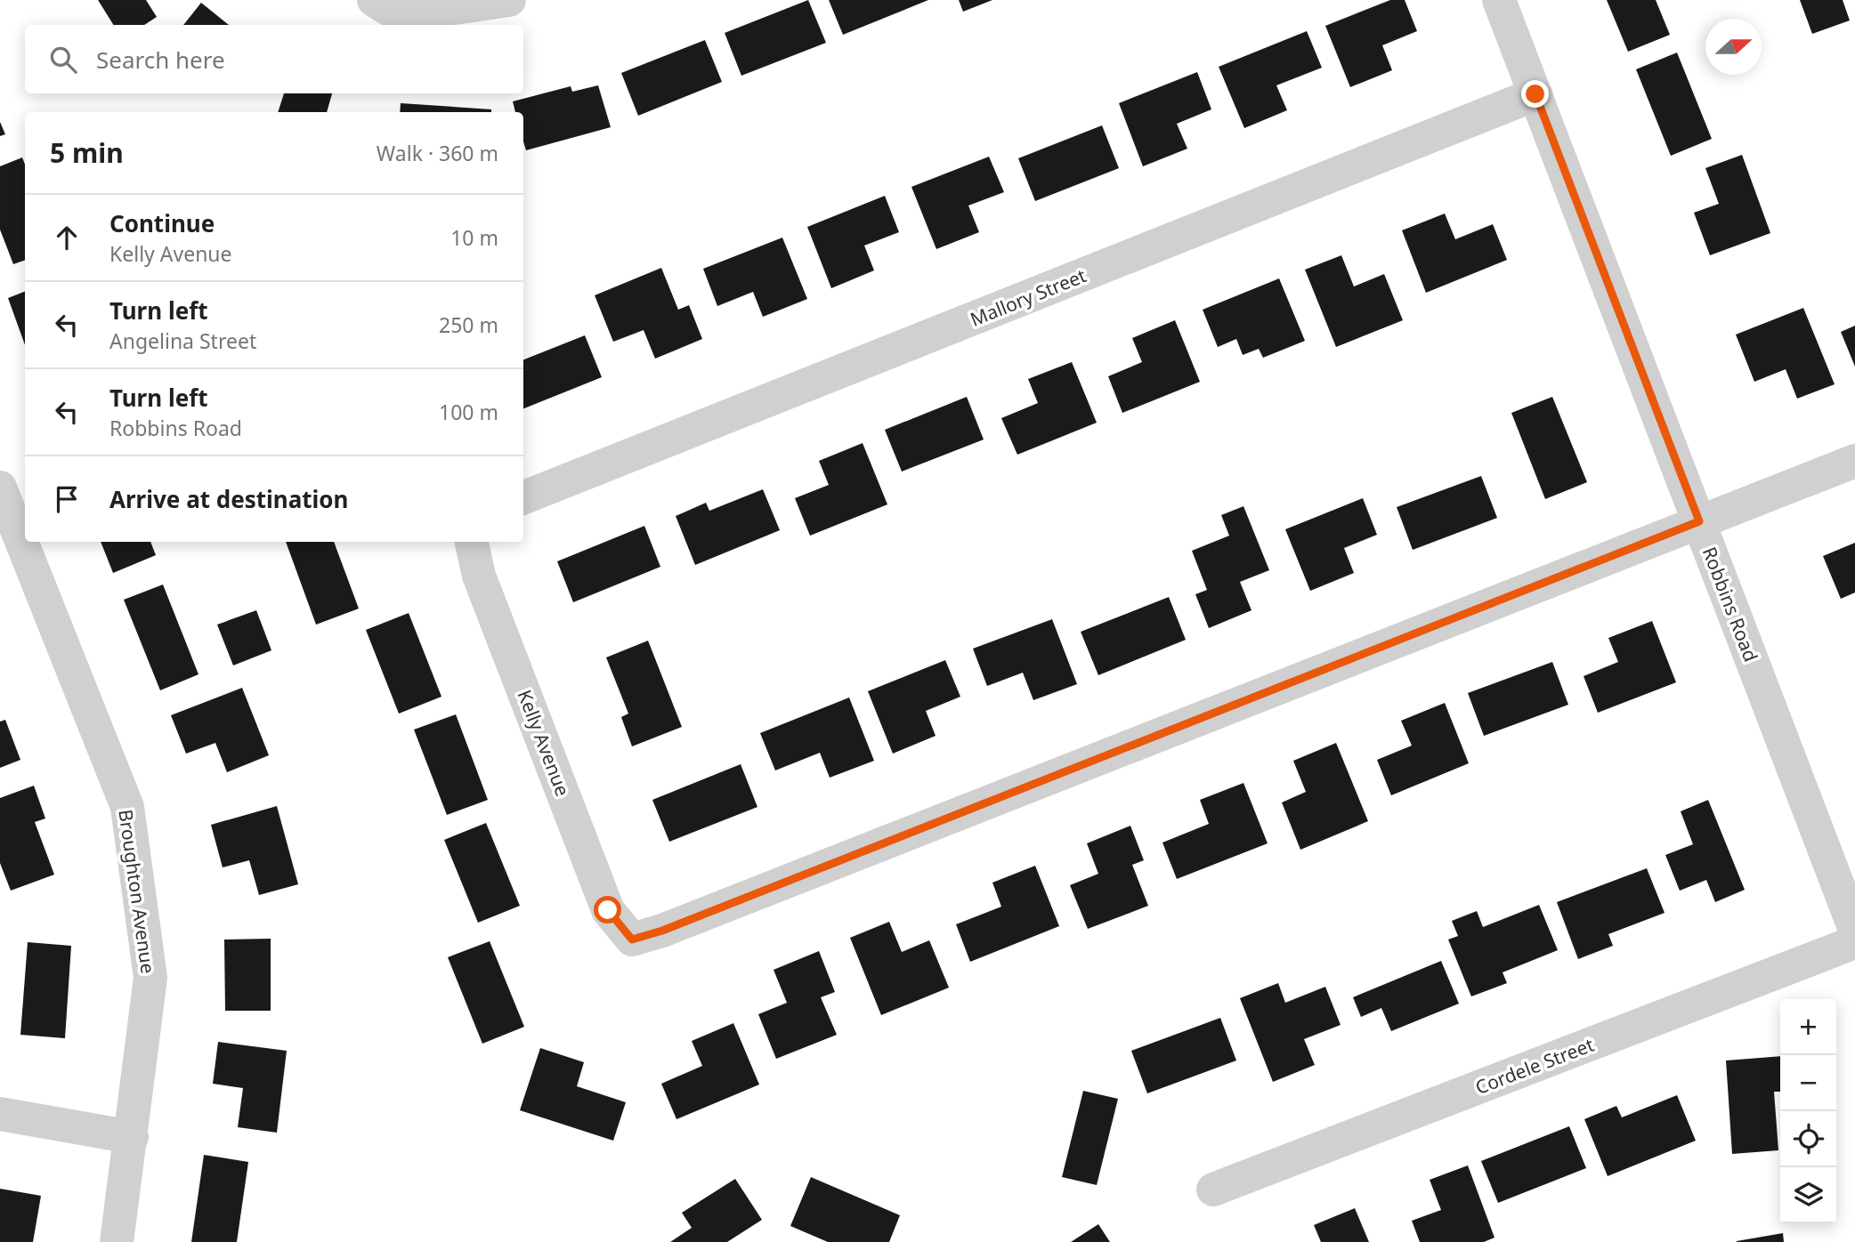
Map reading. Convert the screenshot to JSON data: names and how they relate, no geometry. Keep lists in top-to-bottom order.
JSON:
{
  "streets": {
    "street": [
      "Mallory Street",
      "Robbins Road",
      "Kelly Avenue",
      "Broughton Avenue",
      "Cordele Street"
    ]
  },
  "crossings": [
    ["Mallory Street", "Robbins Road"],
    ["Robbins Road", "Kelly Avenue"]
  ],
  "north": "right",
  "page": {
    "search": "Search here",
    "heading": ["5 min", "Walk · 360 m"],
    "list": [
      ["Continue", "Kelly Avenue", "10 m"],
      ["Turn left", "Angelina Street", "250 m"],
      ["Turn left", "Robbins Road", "100 m"],
      "Arrive at destination"
    ],
    "map_buttons": ["+", "−"]
  }
}
